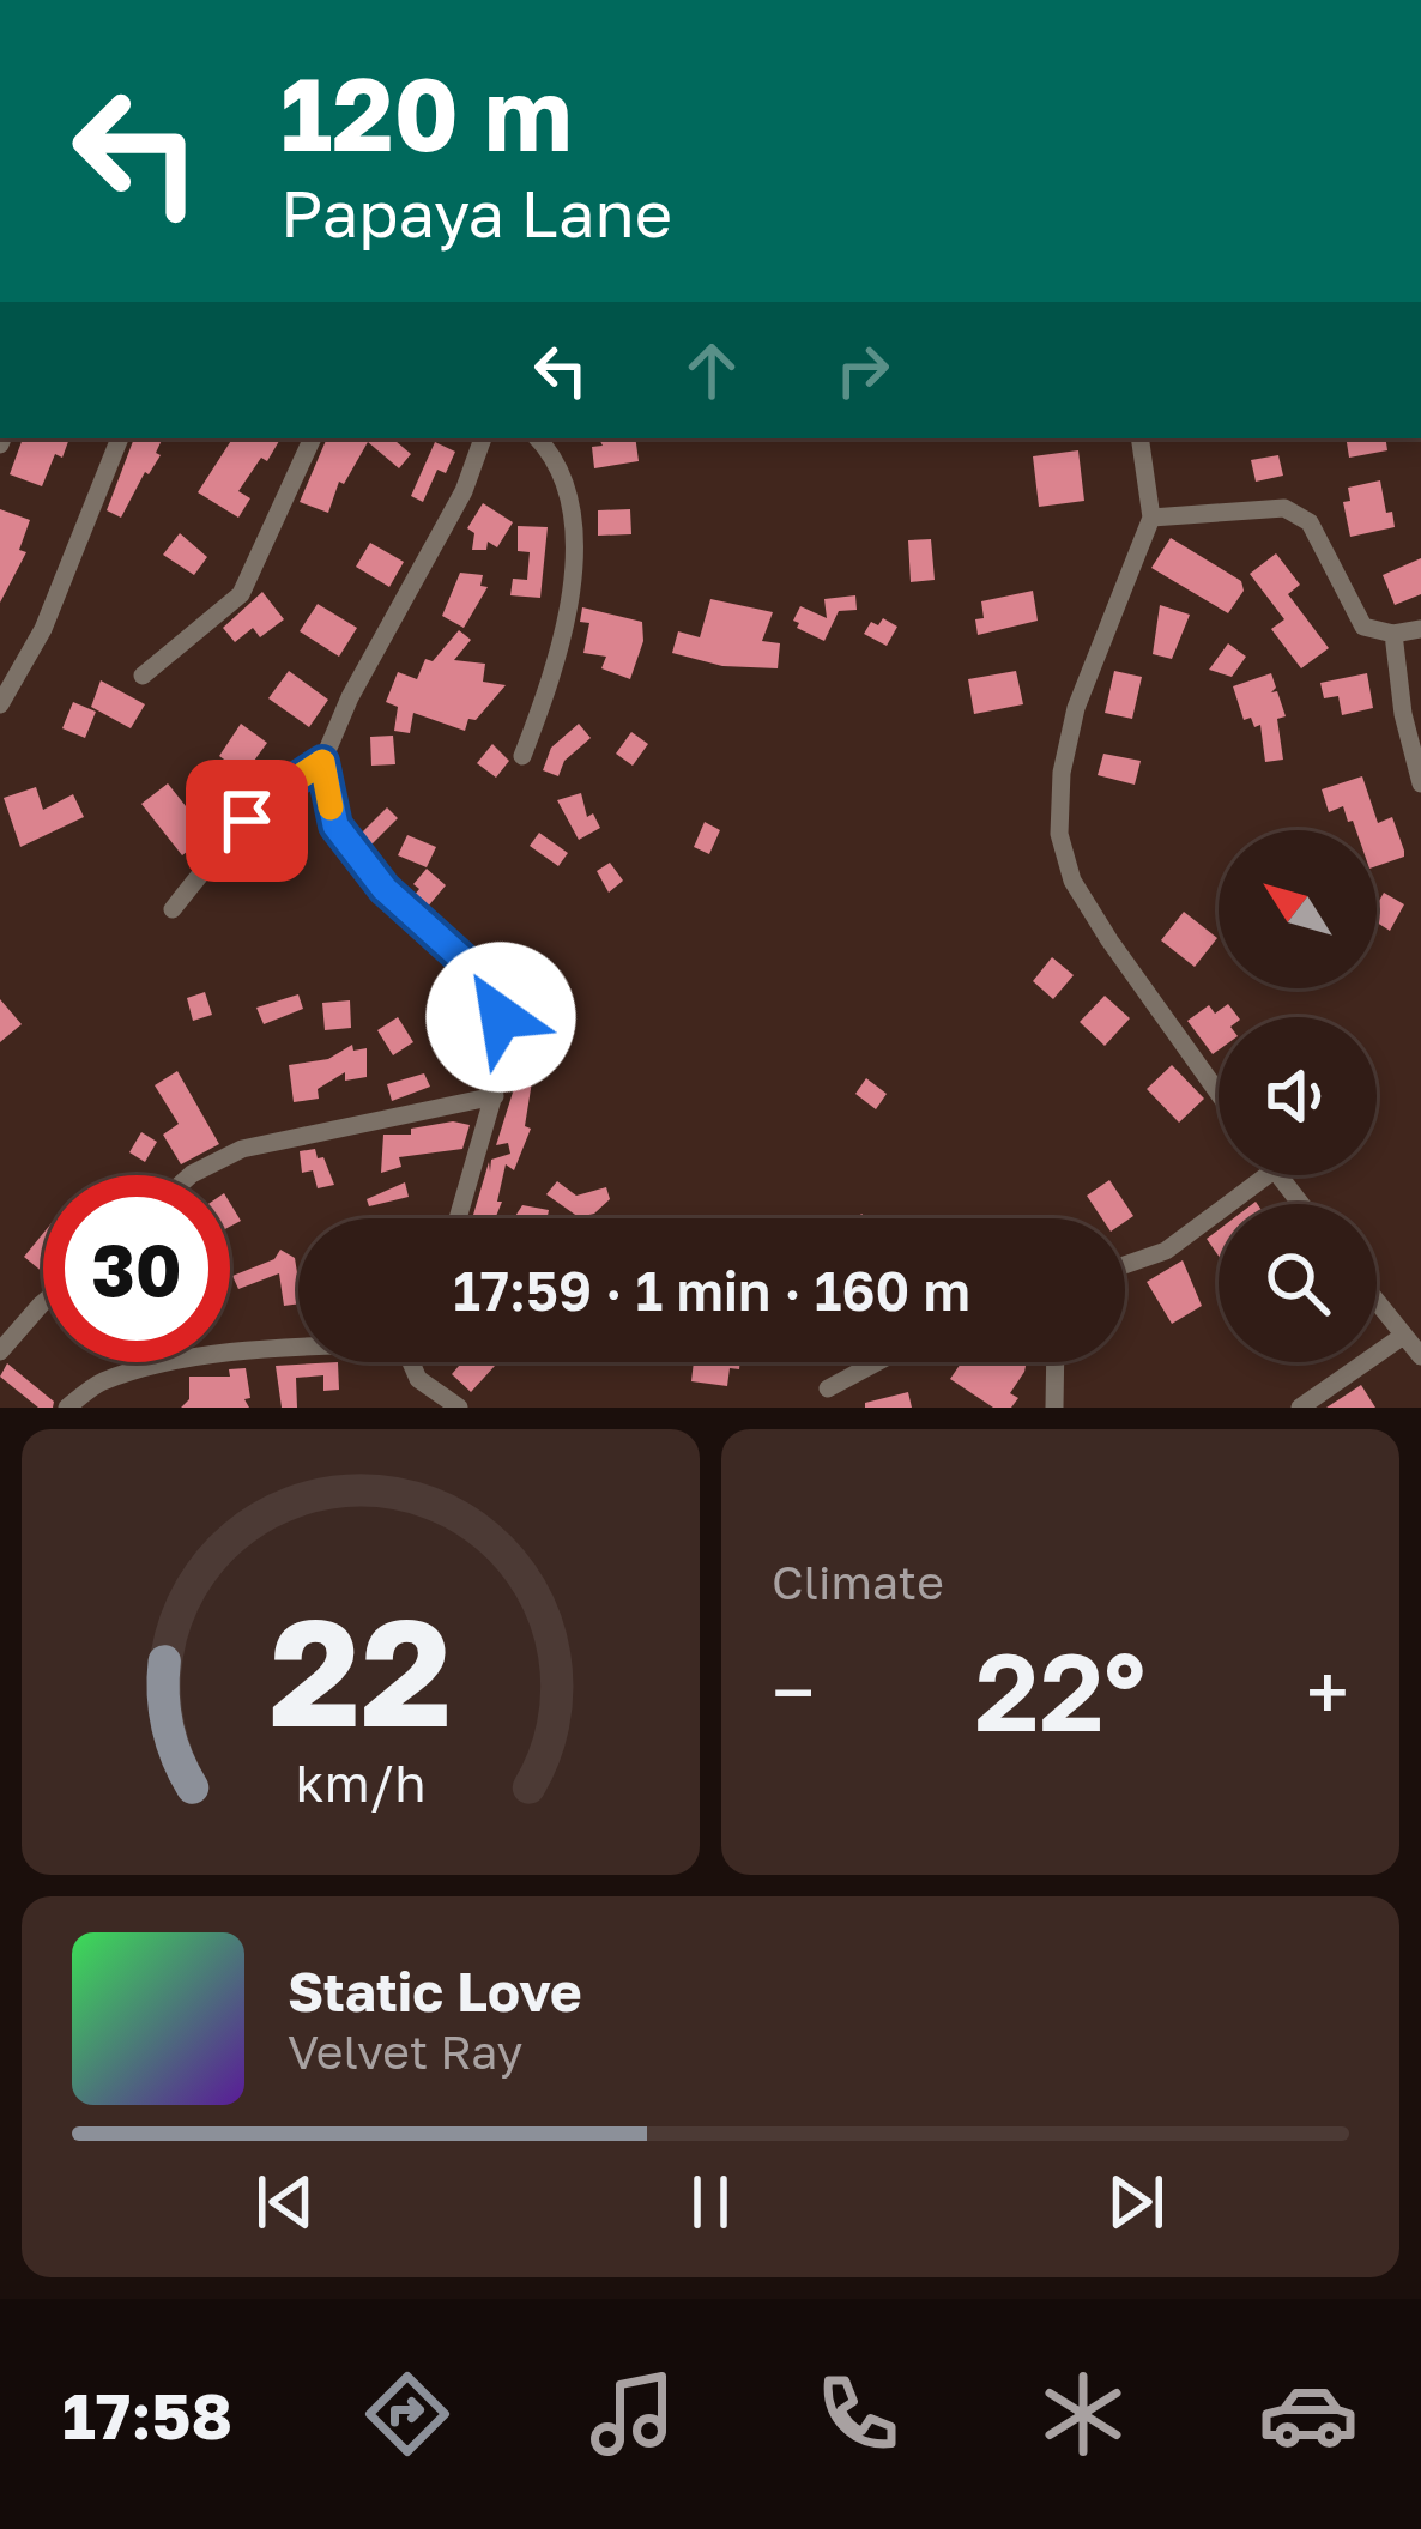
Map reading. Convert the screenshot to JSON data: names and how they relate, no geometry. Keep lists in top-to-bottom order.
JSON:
{
  "north": "top left",
  "page": {
    "turn": ["120 m", "Papaya Lane"],
    "limit": "30",
    "trip": "17:59 · 1 min · 160 m",
    "tile": "Climate",
    "heat": ["−", "22°", "+"],
    "song": ["Static Love", "Velvet Ray"],
    "tabs": "17:58",
    "gauge": ["22", "km/h"]
  }
}
